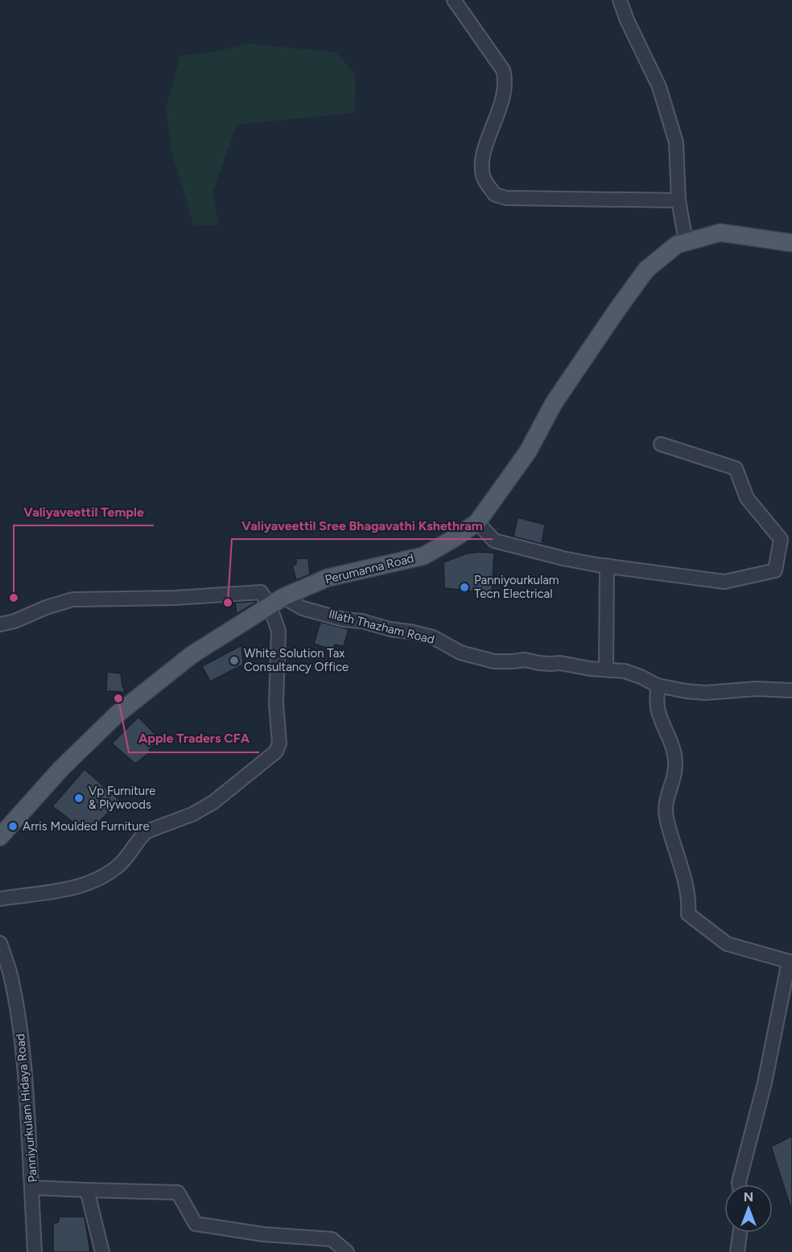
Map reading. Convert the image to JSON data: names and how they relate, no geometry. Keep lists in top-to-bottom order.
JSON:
{
  "streets": {
    "main road": ["Perumanna Road"],
    "street": ["Illath Thazham Road", "Panniyurkulam Hidaya Road"]
  },
  "crossings": [
    ["Perumanna Road", "Illath Thazham Road"]
  ],
  "places": [
    "Panniyourkulam Tecn Electrical",
    "Valiyaveettil Temple",
    "Valiyaveettil Sree Bhagavathi Kshethram",
    "White Solution Tax Consultancy Office",
    "Apple Traders CFA",
    "Vp Furniture & Plywoods",
    "Arris Moulded Furniture"
  ],
  "north": "top"
}
